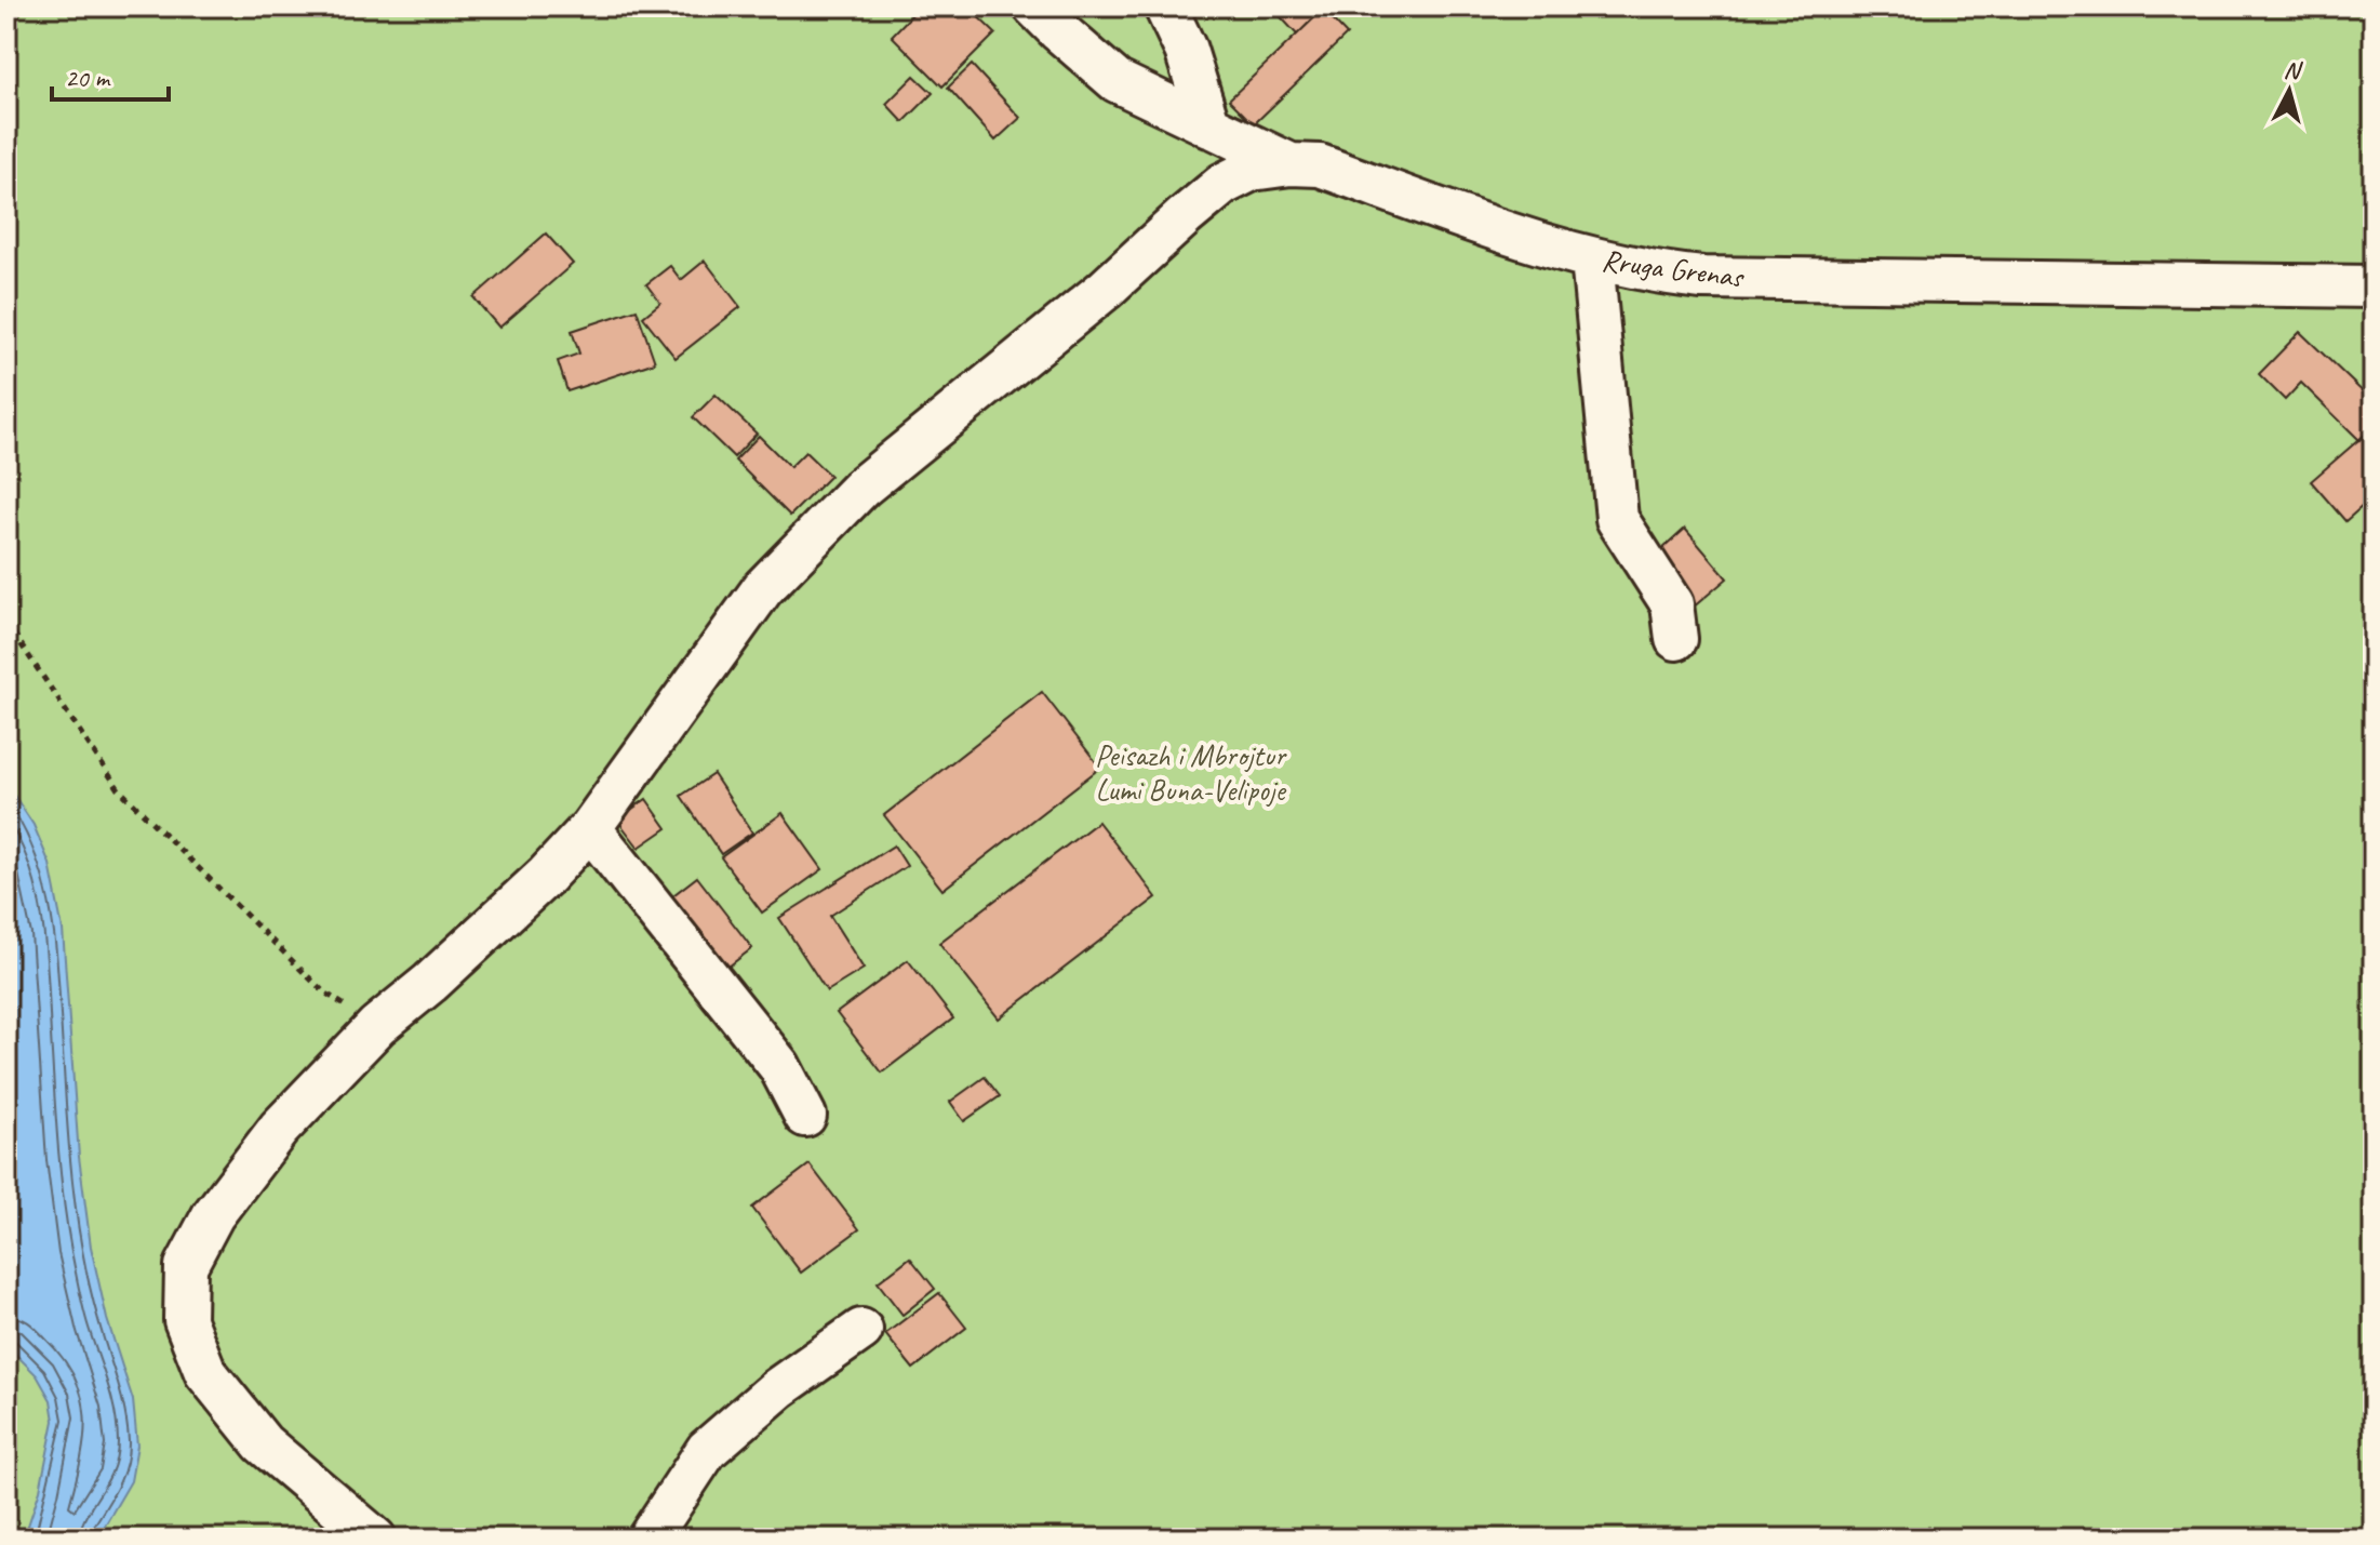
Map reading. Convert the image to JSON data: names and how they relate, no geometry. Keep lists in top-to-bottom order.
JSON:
{
  "streets": {
    "street": ["Rruga Grenas"]
  },
  "parks": ["Peisazh i Mbrojtur Lumi Buna-Velipoje"],
  "scale_bar": "20 m",
  "north": "top"
}
